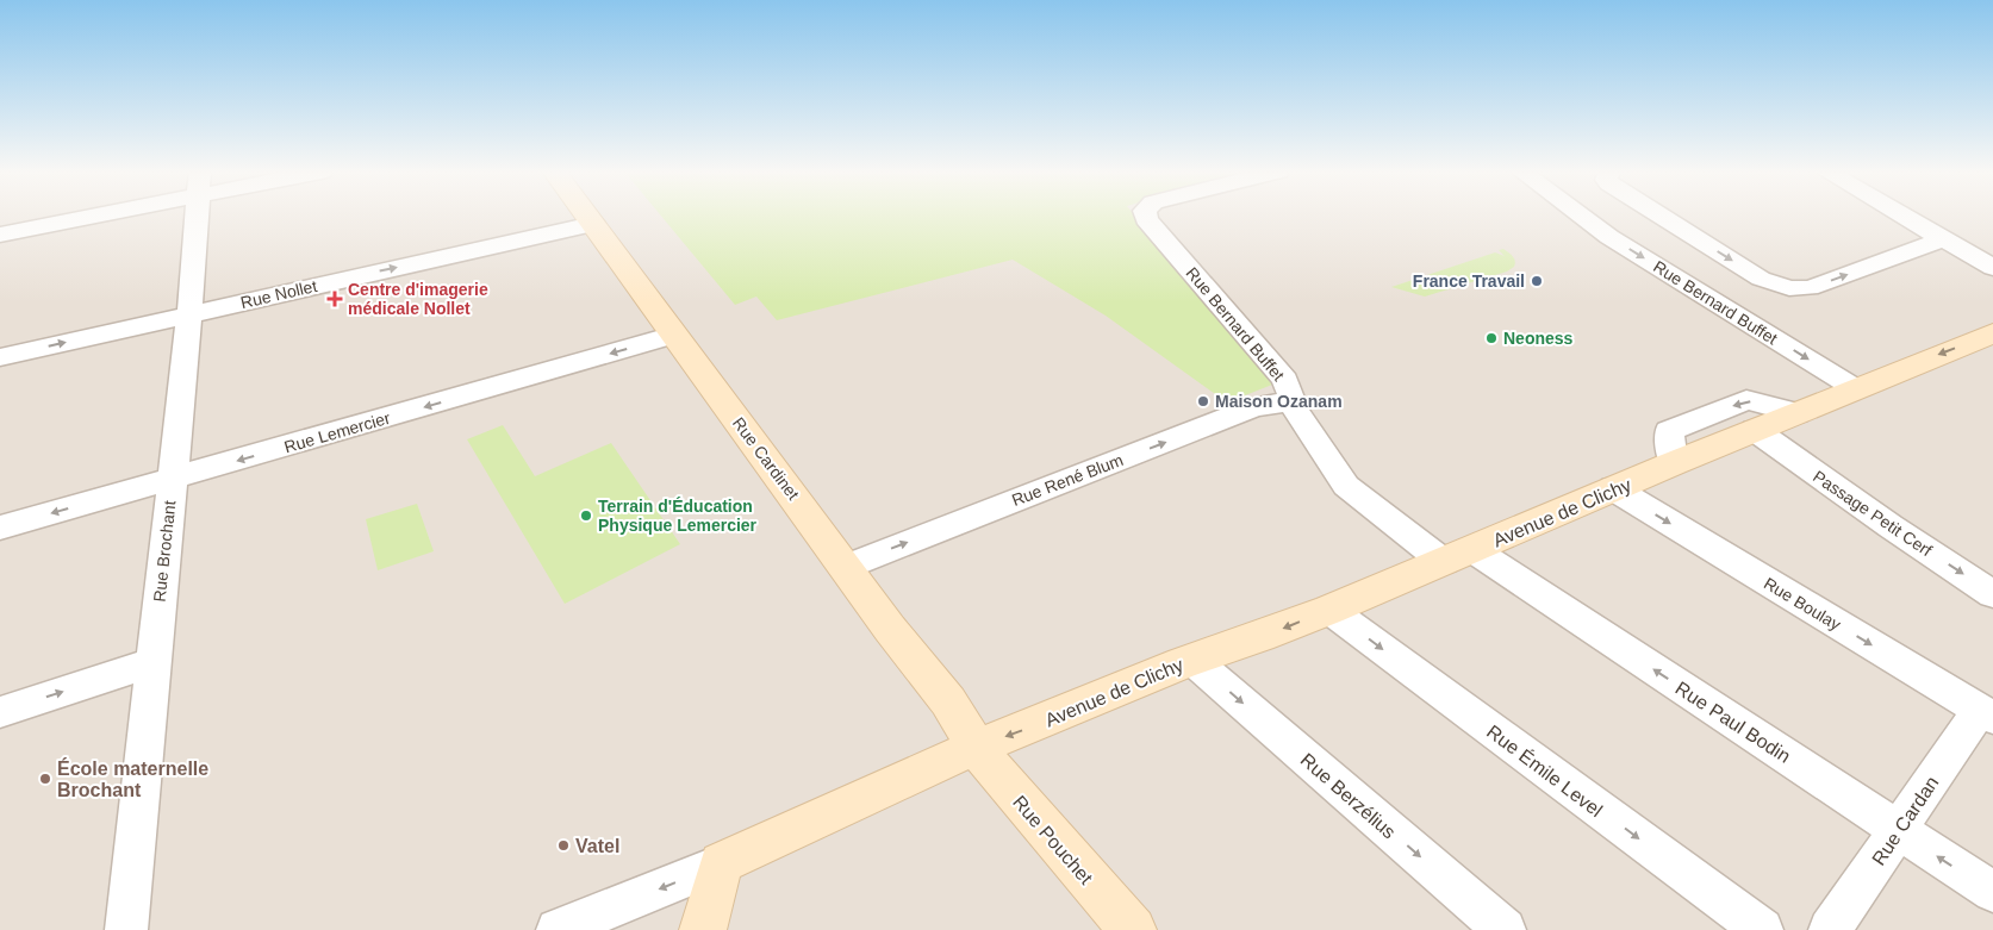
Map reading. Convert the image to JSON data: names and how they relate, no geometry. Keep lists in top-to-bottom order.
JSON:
{
  "streets": {
    "main road": ["Rue Cardinet", "Avenue de Clichy", "Rue Pouchet"],
    "street": [
      "Rue Nollet",
      "Rue Bernard Buffet",
      "Rue Lemercier",
      "Rue René Blum",
      "Passage Petit Cerf",
      "Rue Brochant",
      "Rue Boulay",
      "Rue Paul Bodin",
      "Rue Émile Level",
      "Rue Berzélius",
      "Rue Cardan"
    ]
  },
  "crossings": [
    ["Rue Nollet", "Rue Cardinet"],
    ["Rue Nollet", "Rue Brochant"],
    ["Rue Bernard Buffet", "Rue René Blum"],
    ["Rue Bernard Buffet", "Avenue de Clichy"],
    ["Rue Bernard Buffet", "Rue Paul Bodin"],
    ["Rue Lemercier", "Rue Cardinet"],
    ["Rue Lemercier", "Rue Brochant"],
    ["Rue Cardinet", "Rue René Blum"],
    ["Rue Cardinet", "Avenue de Clichy"],
    ["Rue Cardinet", "Rue Pouchet"],
    ["Avenue de Clichy", "Passage Petit Cerf"],
    ["Avenue de Clichy", "Rue Boulay"],
    ["Avenue de Clichy", "Rue Paul Bodin"],
    ["Avenue de Clichy", "Rue Émile Level"],
    ["Avenue de Clichy", "Rue Berzélius"],
    ["Avenue de Clichy", "Rue Pouchet"],
    ["Rue Boulay", "Rue Cardan"],
    ["Rue Paul Bodin", "Rue Cardan"]
  ],
  "one_way": [
    "Rue Nollet",
    "Rue Bernard Buffet",
    "Rue Lemercier",
    "Rue René Blum",
    "Avenue de Clichy",
    "Passage Petit Cerf",
    "Rue Boulay",
    "Rue Paul Bodin",
    "Rue Émile Level",
    "Rue Berzélius"
  ],
  "places": {
    "other": [
      "France Travail",
      "Neoness",
      "Maison Ozanam",
      "Terrain d'Éducation Physique Lemercier",
      "École maternelle Brochant",
      "Vatel"
    ],
    "health": ["Centre d'imagerie médicale Nollet"]
  }
}
